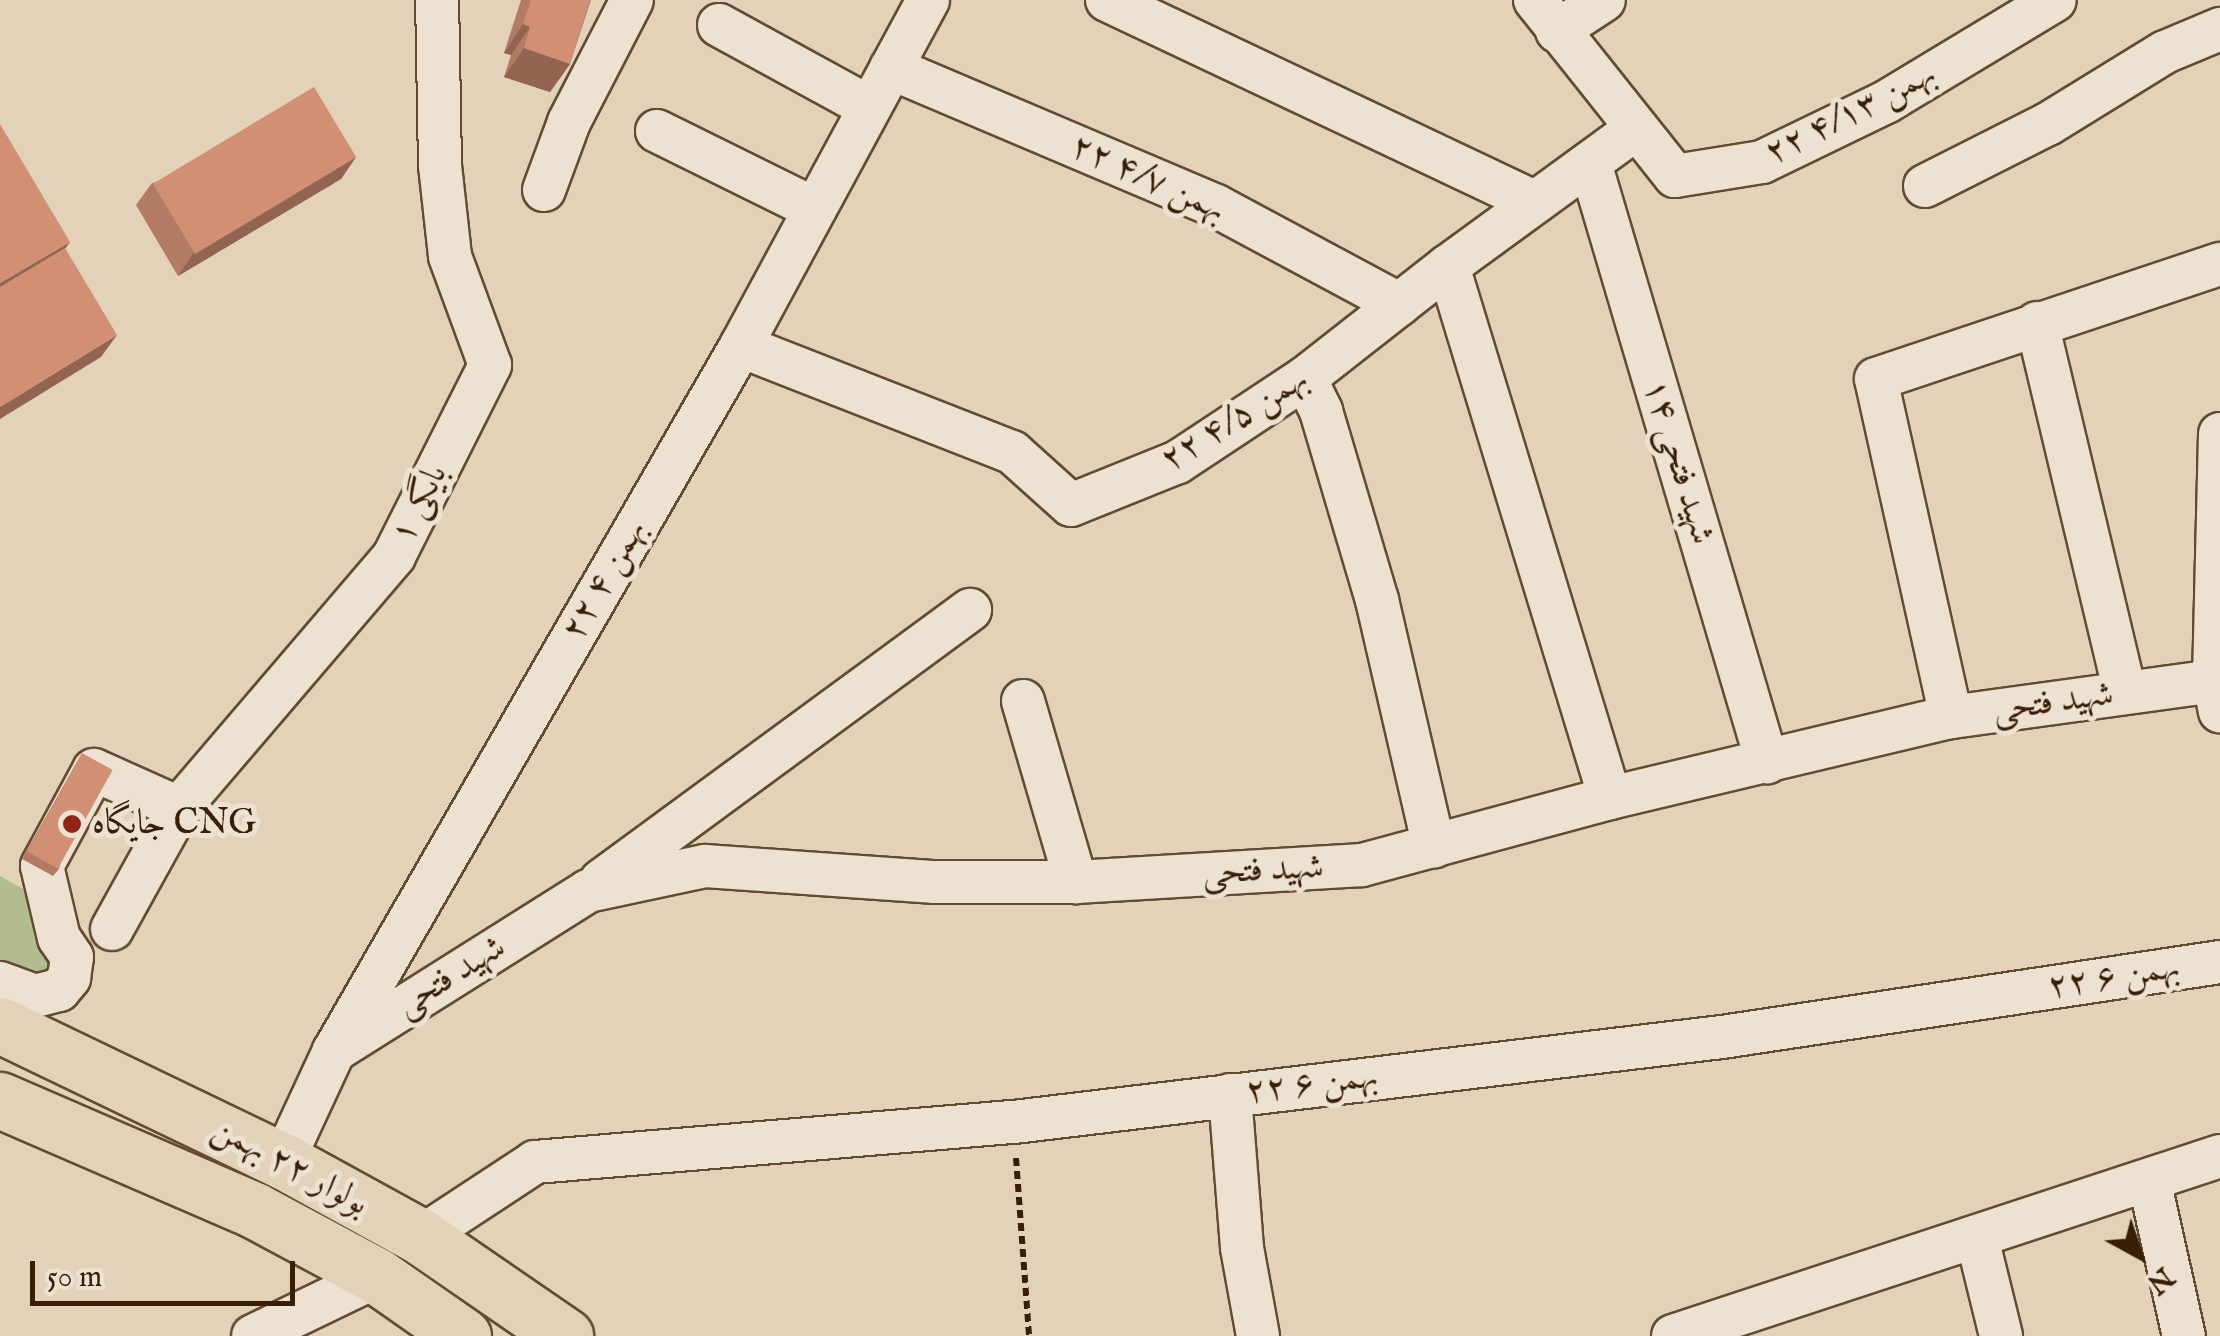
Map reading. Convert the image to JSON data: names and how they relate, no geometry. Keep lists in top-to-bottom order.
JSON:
{
  "streets": {
    "main road": ["بولوار ۲۲ بهمن"],
    "street": [
      "۲۲ بهمن ۴/۱۳",
      "۲۲ بهمن ۴/۷",
      "۲۲ بهمن ۴/۵",
      "شهید فتحی ۱۴",
      "بایگی ۱",
      "۲۲ بهمن ۴",
      "شهید فتحی",
      "۲۲ بهمن ۶"
    ]
  },
  "crossings": [
    ["۲۲ بهمن ۴/۱۳", "۲۲ بهمن ۴/۵"],
    ["۲۲ بهمن ۴/۷", "۲۲ بهمن ۴/۵"],
    ["۲۲ بهمن ۴/۷", "۲۲ بهمن ۴"],
    ["۲۲ بهمن ۴/۵", "شهید فتحی ۱۴"],
    ["۲۲ بهمن ۴/۵", "۲۲ بهمن ۴"],
    ["شهید فتحی ۱۴", "شهید فتحی"],
    ["۲۲ بهمن ۴", "شهید فتحی"],
    ["۲۲ بهمن ۴", "بولوار ۲۲ بهمن"],
    ["۲۲ بهمن ۶", "بولوار ۲۲ بهمن"]
  ],
  "places": ["جایگاه CNG"],
  "scale_bar": "50 m",
  "north": "bottom right"
}
